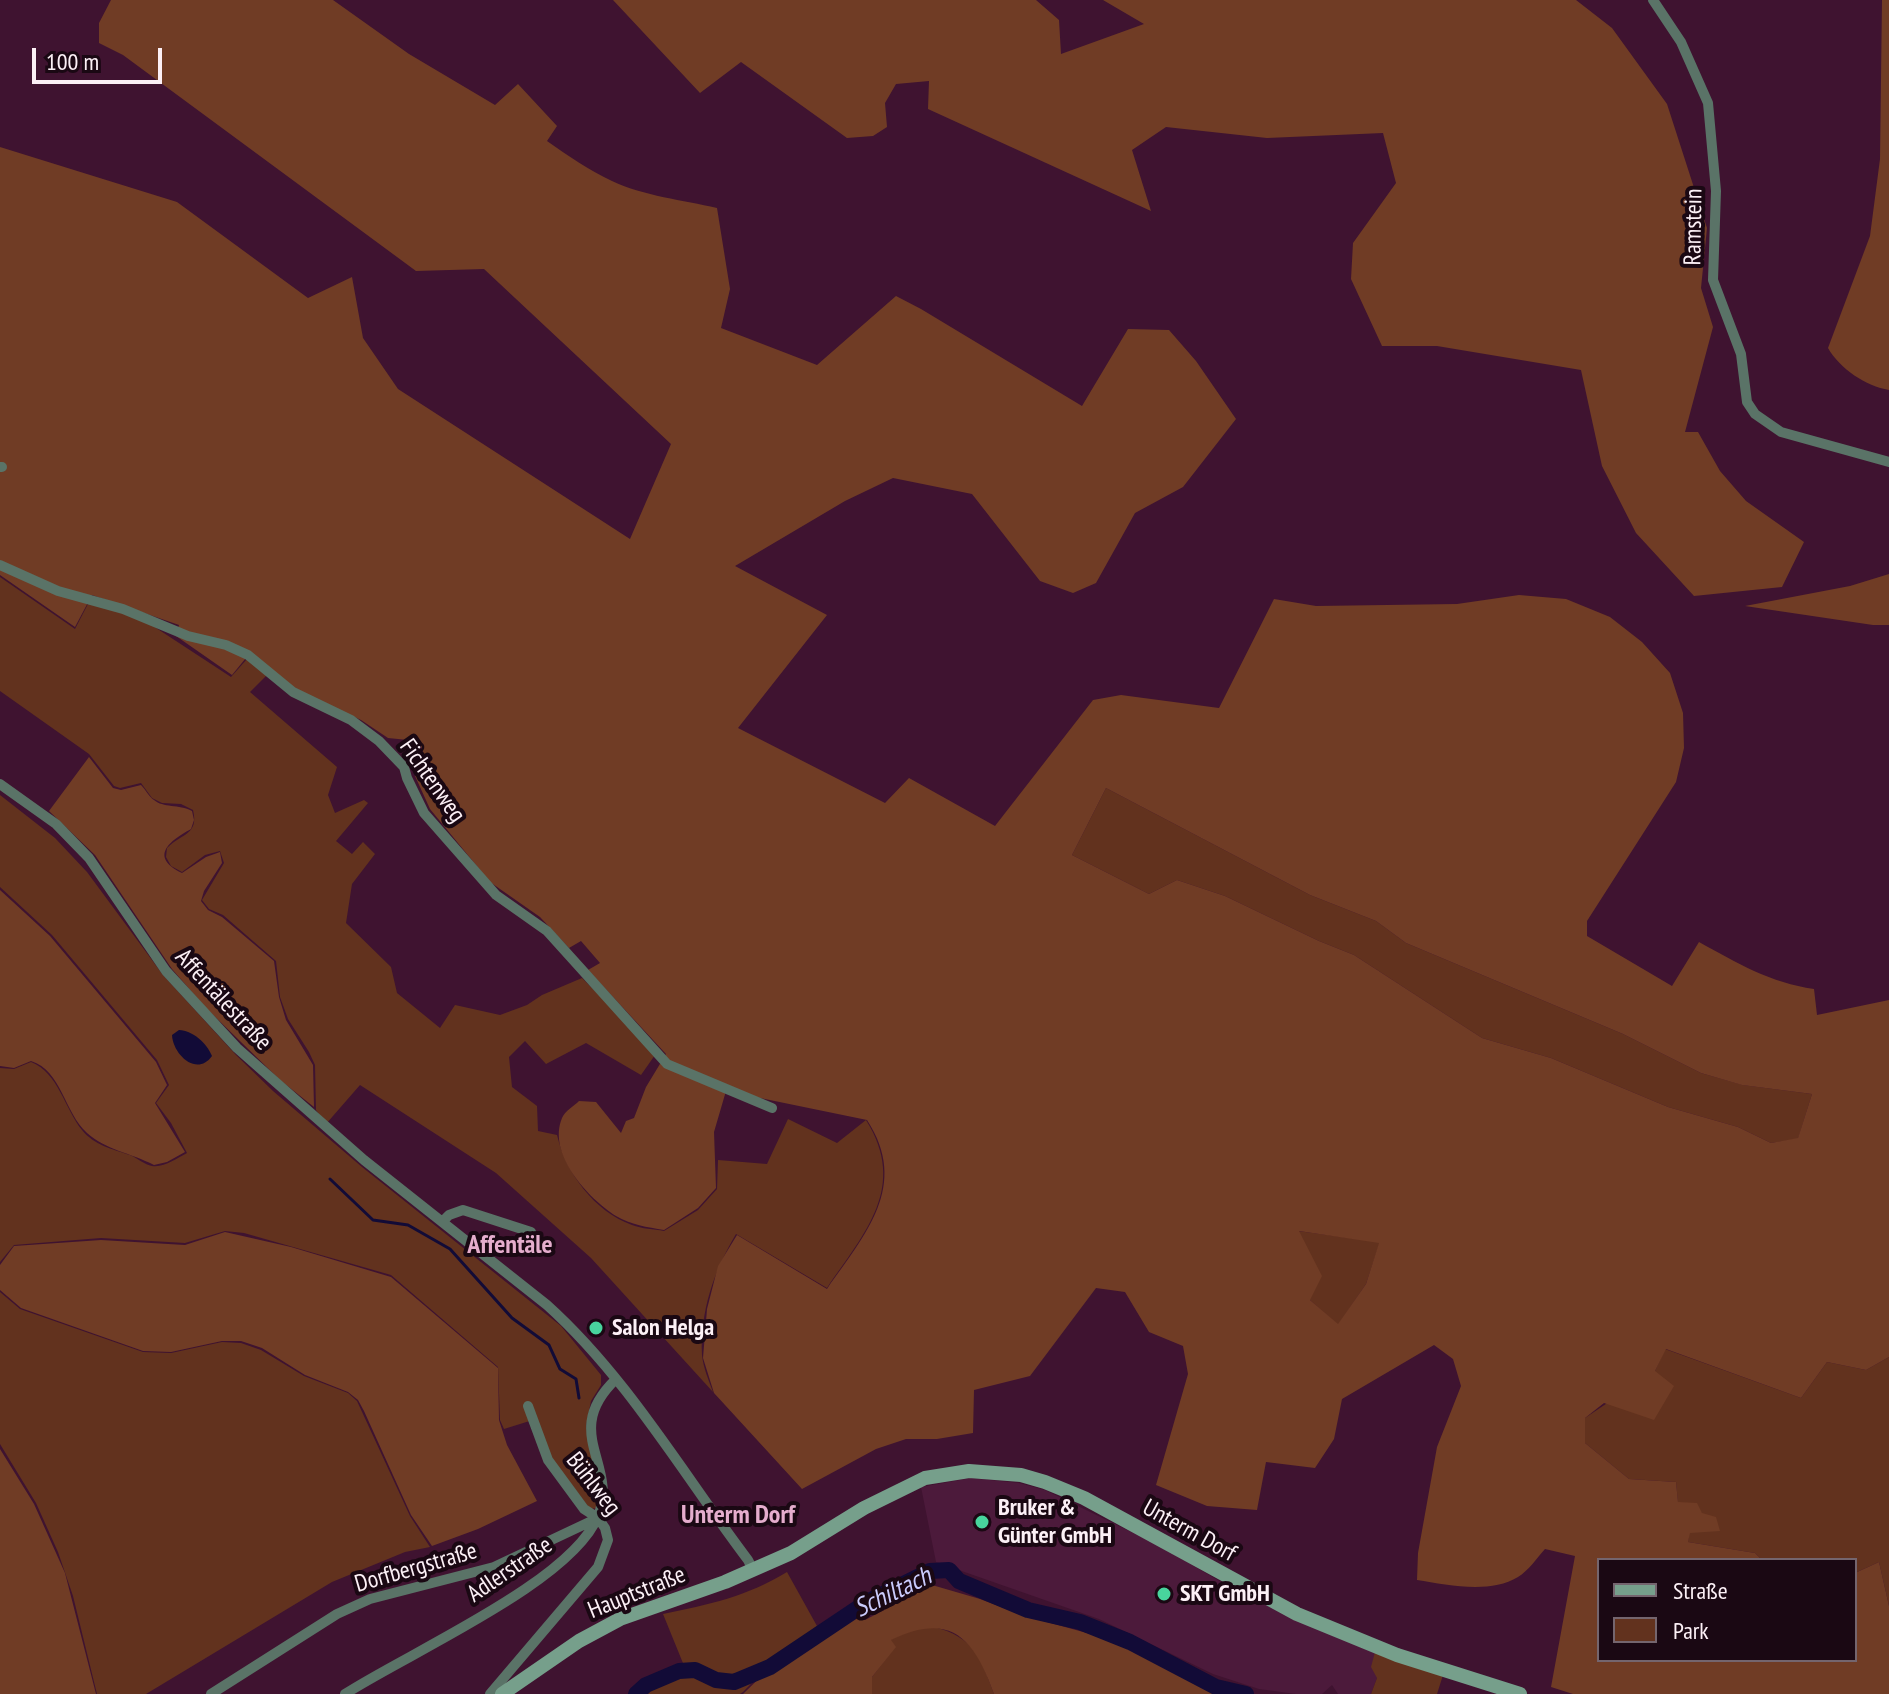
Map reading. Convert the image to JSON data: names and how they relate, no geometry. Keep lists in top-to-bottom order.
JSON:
{
  "streets": {
    "main road": ["Unterm Dorf", "Hauptstraße"],
    "street": [
      "Ramstein",
      "Fichtenweg",
      "Affentälestraße",
      "Bühlweg",
      "Dorfbergstraße",
      "Adlerstraße"
    ]
  },
  "crossings": [
    ["Affentälestraße", "Unterm Dorf"],
    ["Affentälestraße", "Hauptstraße"],
    ["Bühlweg", "Dorfbergstraße"],
    ["Bühlweg", "Adlerstraße"],
    ["Unterm Dorf", "Hauptstraße"],
    ["Dorfbergstraße", "Adlerstraße"]
  ],
  "districts": ["Affentäle", "Unterm Dorf"],
  "water": ["Schiltach"],
  "places": ["Salon Helga", "Bruker & Günter GmbH", "SKT GmbH"],
  "legend": ["Straße", "Park"],
  "scale_bar": "100 m"
}
